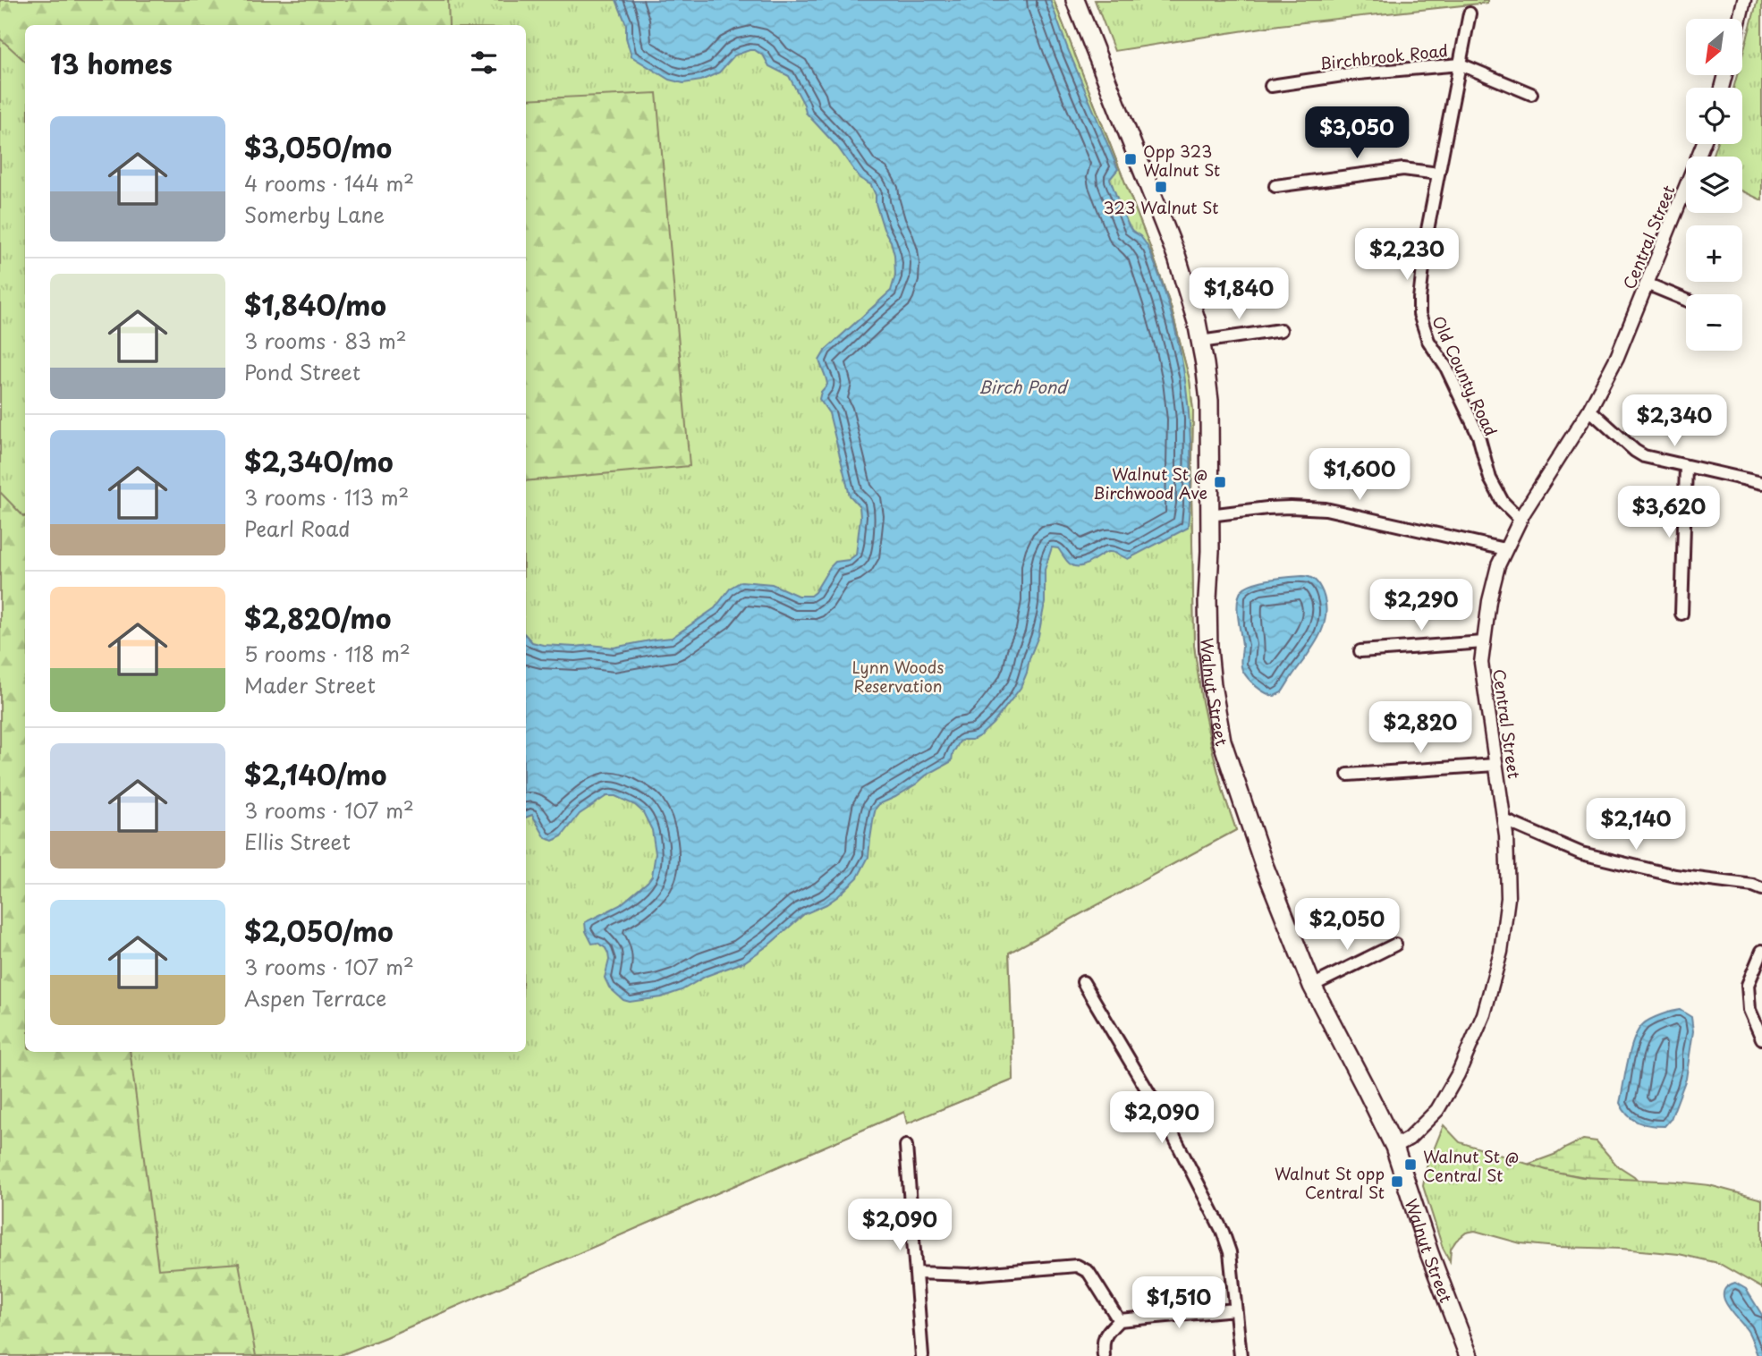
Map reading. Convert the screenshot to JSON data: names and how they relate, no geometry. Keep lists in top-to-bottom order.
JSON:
{
  "streets": {
    "main road": ["Walnut Street"],
    "street": ["Birchbrook Road", "Central Street", "Old County Road"]
  },
  "crossings": [
    ["Birchbrook Road", "Old County Road"],
    ["Central Street", "Old County Road"],
    ["Central Street", "Walnut Street"]
  ],
  "water": ["Birch Pond"],
  "parks": ["Lynn Woods Reservation"],
  "places": {
    "transit": [
      "Opp 323 Walnut St",
      "323 Walnut St",
      "Walnut St @ Birchwood Ave",
      "Walnut St @ Central St",
      "Walnut St opp Central St"
    ]
  },
  "north": "bottom left",
  "page": {
    "map_buttons": ["+", "−"],
    "heading": "13 homes",
    "list": [
      {
        "name": "$3,050/mo",
        "note": "4 rooms · 144 m² · Somerby Lane"
      },
      {
        "name": "$1,840/mo",
        "note": "3 rooms · 83 m² · Pond Street"
      },
      {
        "name": "$2,340/mo",
        "note": "3 rooms · 113 m² · Pearl Road"
      },
      {
        "name": "$2,820/mo",
        "note": "5 rooms · 118 m² · Mader Street"
      },
      {
        "name": "$2,140/mo",
        "note": "3 rooms · 107 m² · Ellis Street"
      },
      {
        "name": "$2,050/mo",
        "note": "3 rooms · 107 m² · Aspen Terrace"
      }
    ],
    "price": [
      "$3,050",
      "$2,230",
      "$1,840",
      "$2,340",
      "$1,600",
      "$3,620",
      "$2,290",
      "$2,820",
      "$2,140",
      "$2,050",
      "$2,090",
      "$2,090",
      "$1,510"
    ]
  }
}
